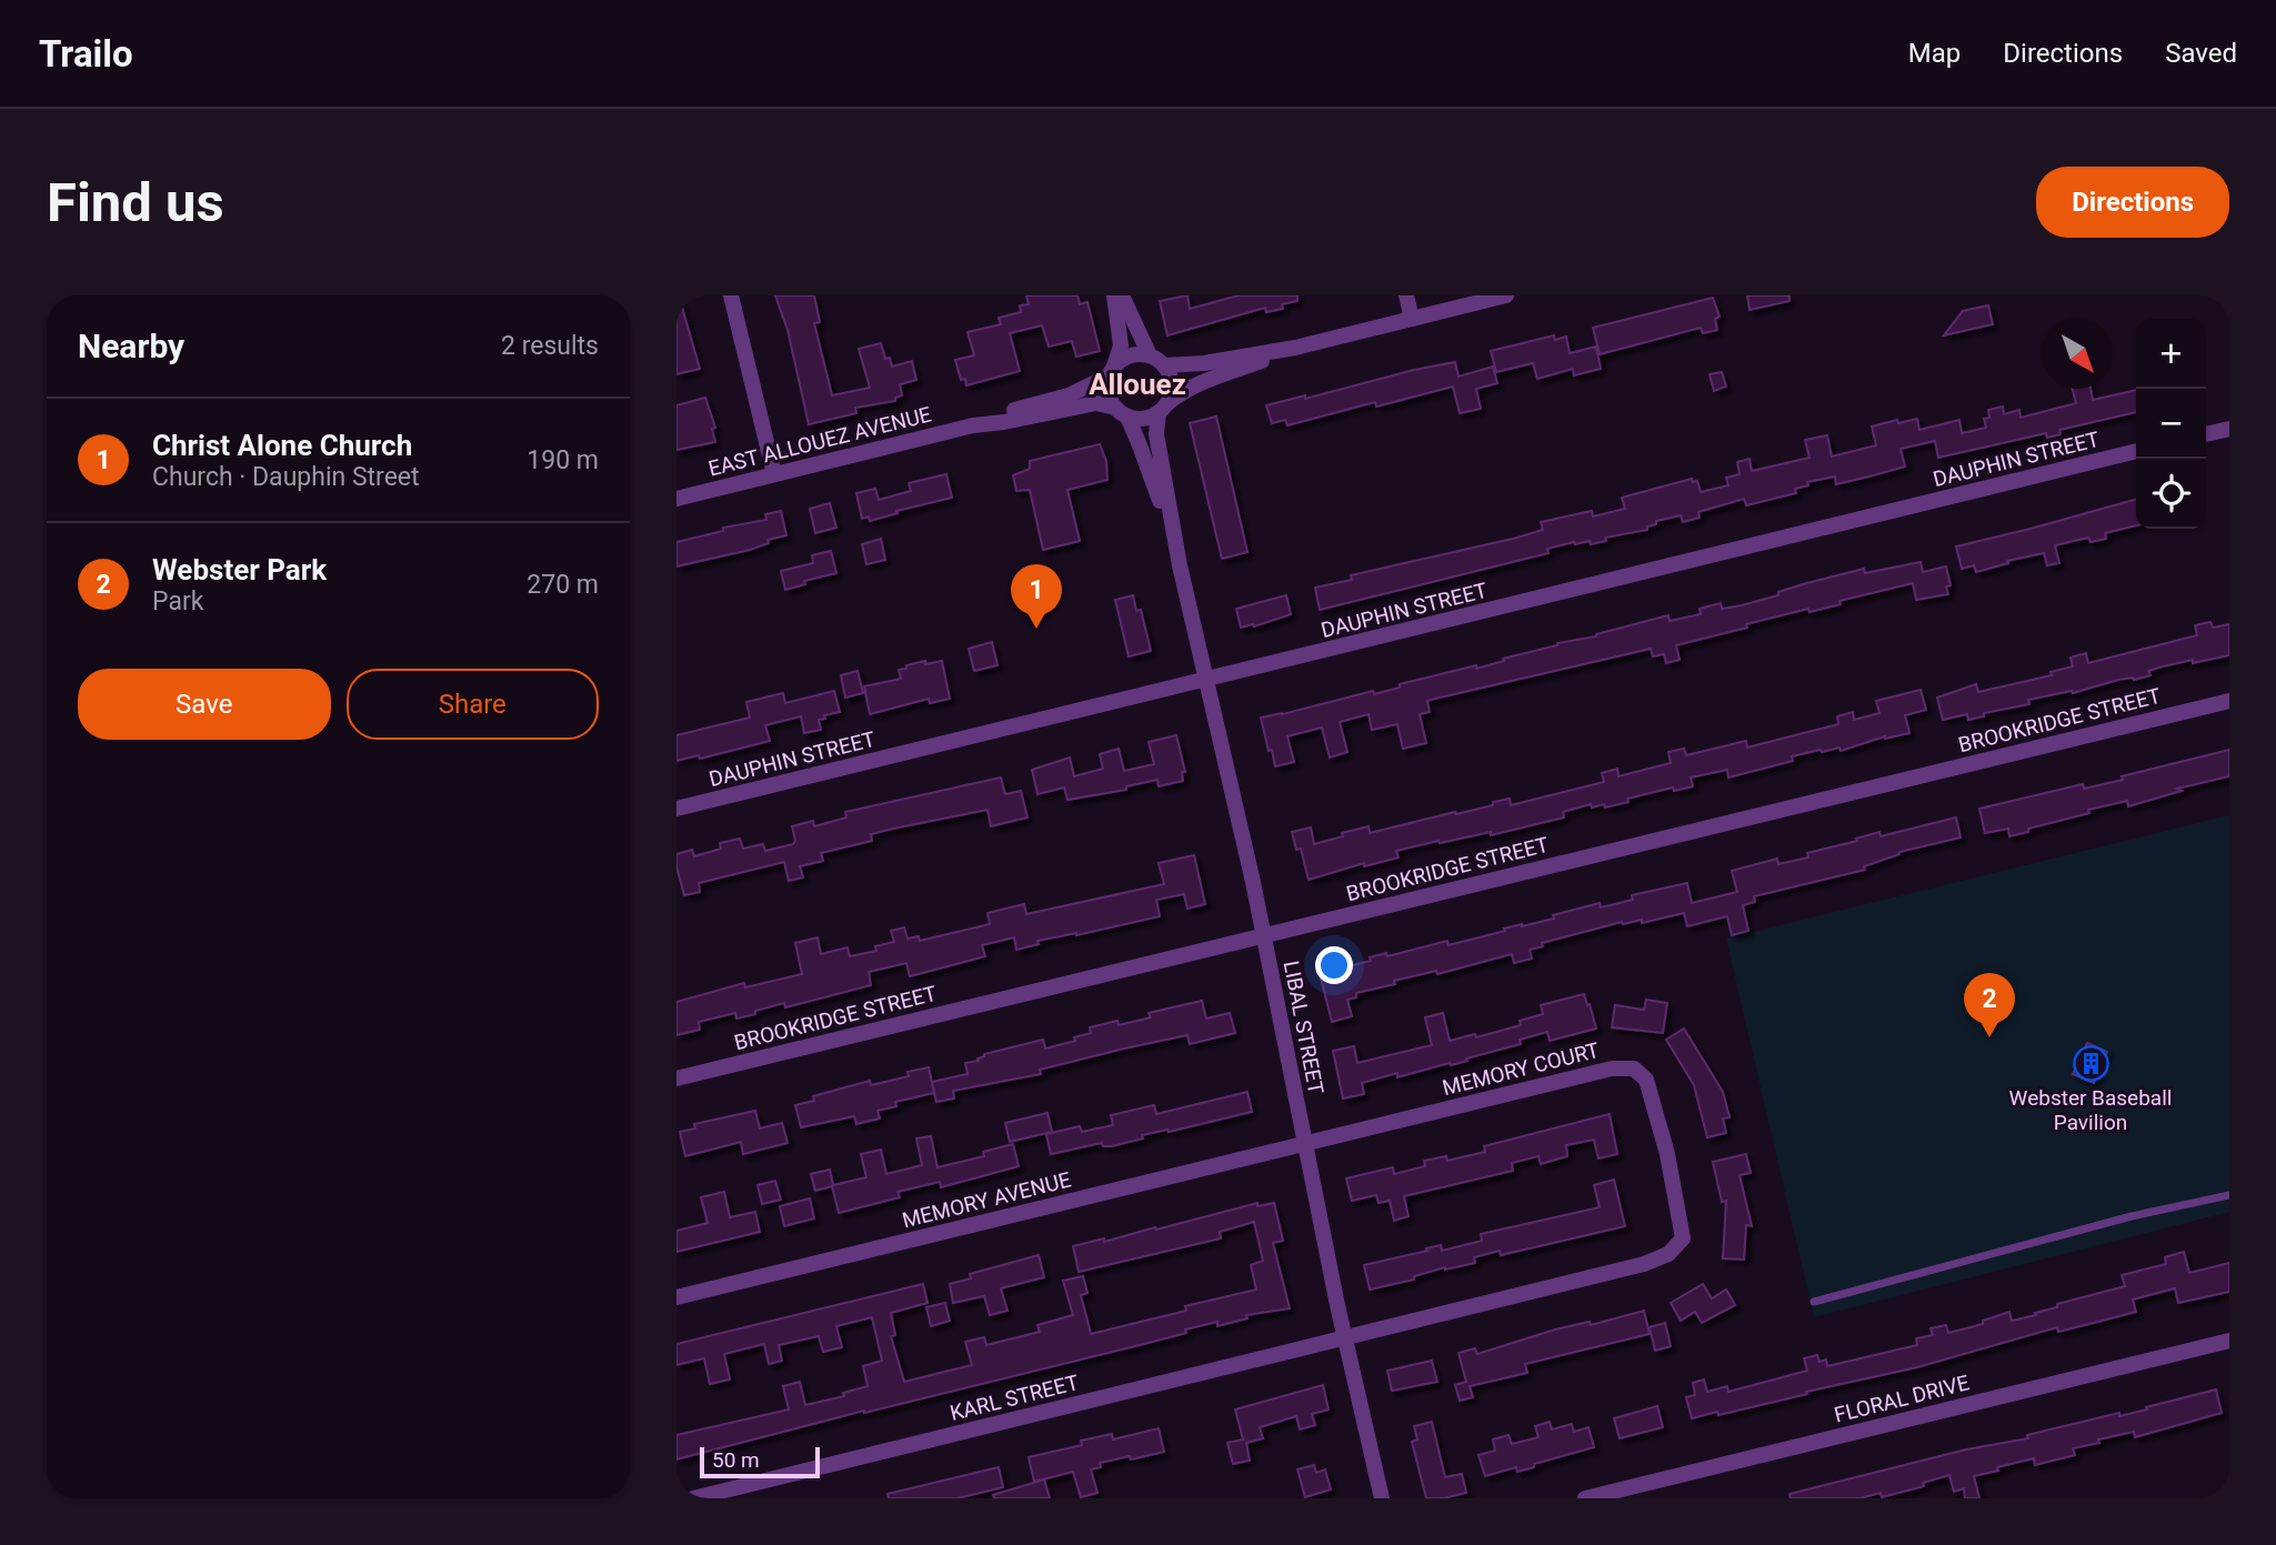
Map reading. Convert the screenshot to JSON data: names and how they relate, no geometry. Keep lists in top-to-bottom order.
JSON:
{
  "streets": {
    "street": [
      "EAST ALLOUEZ AVENUE",
      "DAUPHIN STREET",
      "BROOKRIDGE STREET",
      "LIBAL STREET",
      "MEMORY COURT",
      "MEMORY AVENUE",
      "KARL STREET",
      "FLORAL DRIVE"
    ]
  },
  "crossings": [
    ["EAST ALLOUEZ AVENUE", "LIBAL STREET"],
    ["DAUPHIN STREET", "LIBAL STREET"],
    ["BROOKRIDGE STREET", "LIBAL STREET"],
    ["LIBAL STREET", "MEMORY COURT"],
    ["LIBAL STREET", "MEMORY AVENUE"],
    ["LIBAL STREET", "KARL STREET"],
    ["MEMORY COURT", "MEMORY AVENUE"],
    ["MEMORY COURT", "KARL STREET"]
  ],
  "districts": ["Allouez"],
  "places": {
    "building": ["Webster Baseball Pavilion"]
  },
  "scale_bar": "50 m",
  "north": "bottom right",
  "page": {
    "header": "Trailo",
    "nav": ["Map", "Directions", "Saved"],
    "buttons": [
      "Directions",
      ["Save", "Share"]
    ],
    "title": "Find us",
    "heading": ["Nearby", "2 results"],
    "map_buttons": ["+", "−"],
    "list": [
      {
        "mark": "1",
        "name": "Christ Alone Church",
        "note": "Church · Dauphin Street",
        "value": "190 m"
      },
      {
        "mark": "2",
        "name": "Webster Park",
        "note": "Park",
        "value": "270 m"
      }
    ],
    "pins": ["1", "2"],
    "scale": "50 m"
  }
}
